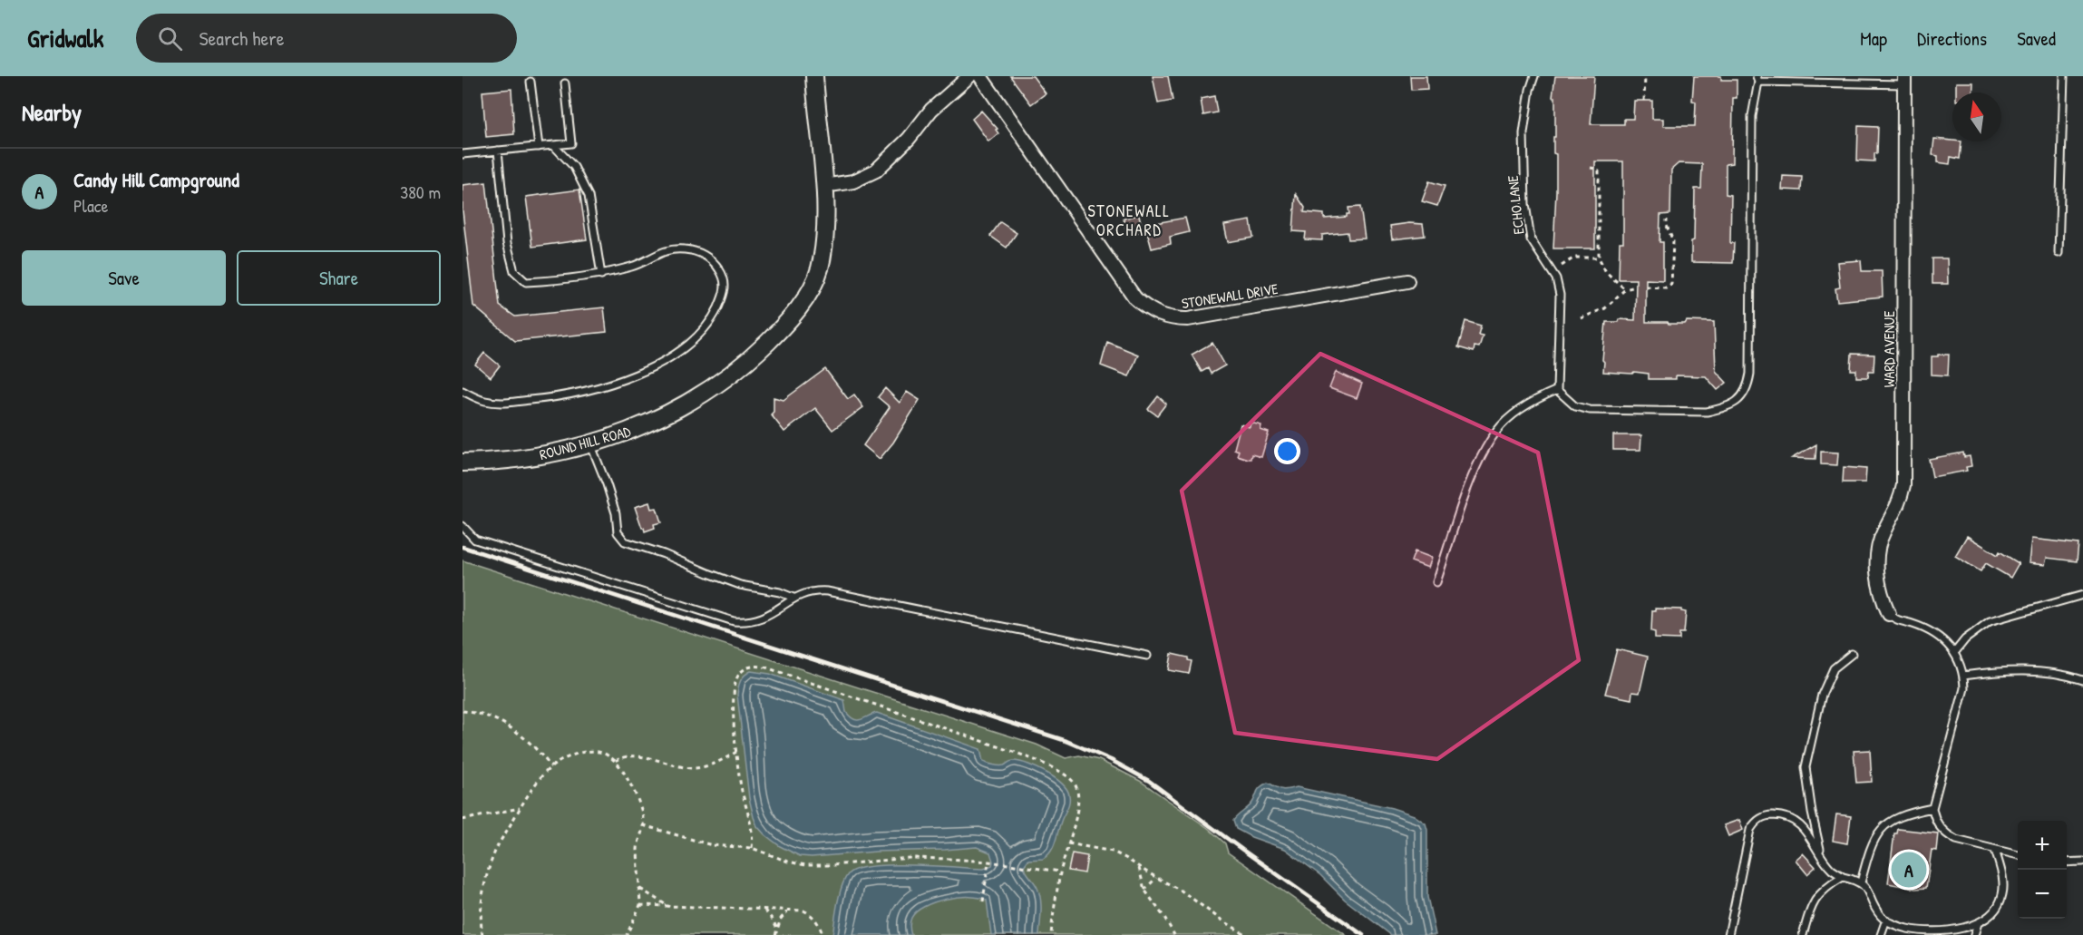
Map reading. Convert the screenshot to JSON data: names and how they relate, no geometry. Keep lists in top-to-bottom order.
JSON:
{
  "streets": {
    "street": ["STONEWALL DRIVE", "WARD AVENUE", "ROUND HILL ROAD"],
    "lane": ["ECHO LANE"]
  },
  "districts": ["STONEWALL ORCHARD"],
  "north": "top",
  "page": {
    "header": "Gridwalk",
    "search": "Search here",
    "nav": ["Map", "Directions", "Saved"],
    "heading": "Nearby",
    "list": [
      {
        "mark": "A",
        "name": "Candy Hill Campground",
        "note": "Place",
        "value": "380 m"
      }
    ],
    "buttons": ["Save", "Share"],
    "map_buttons": ["+", "−"],
    "pins": "A"
  }
}
